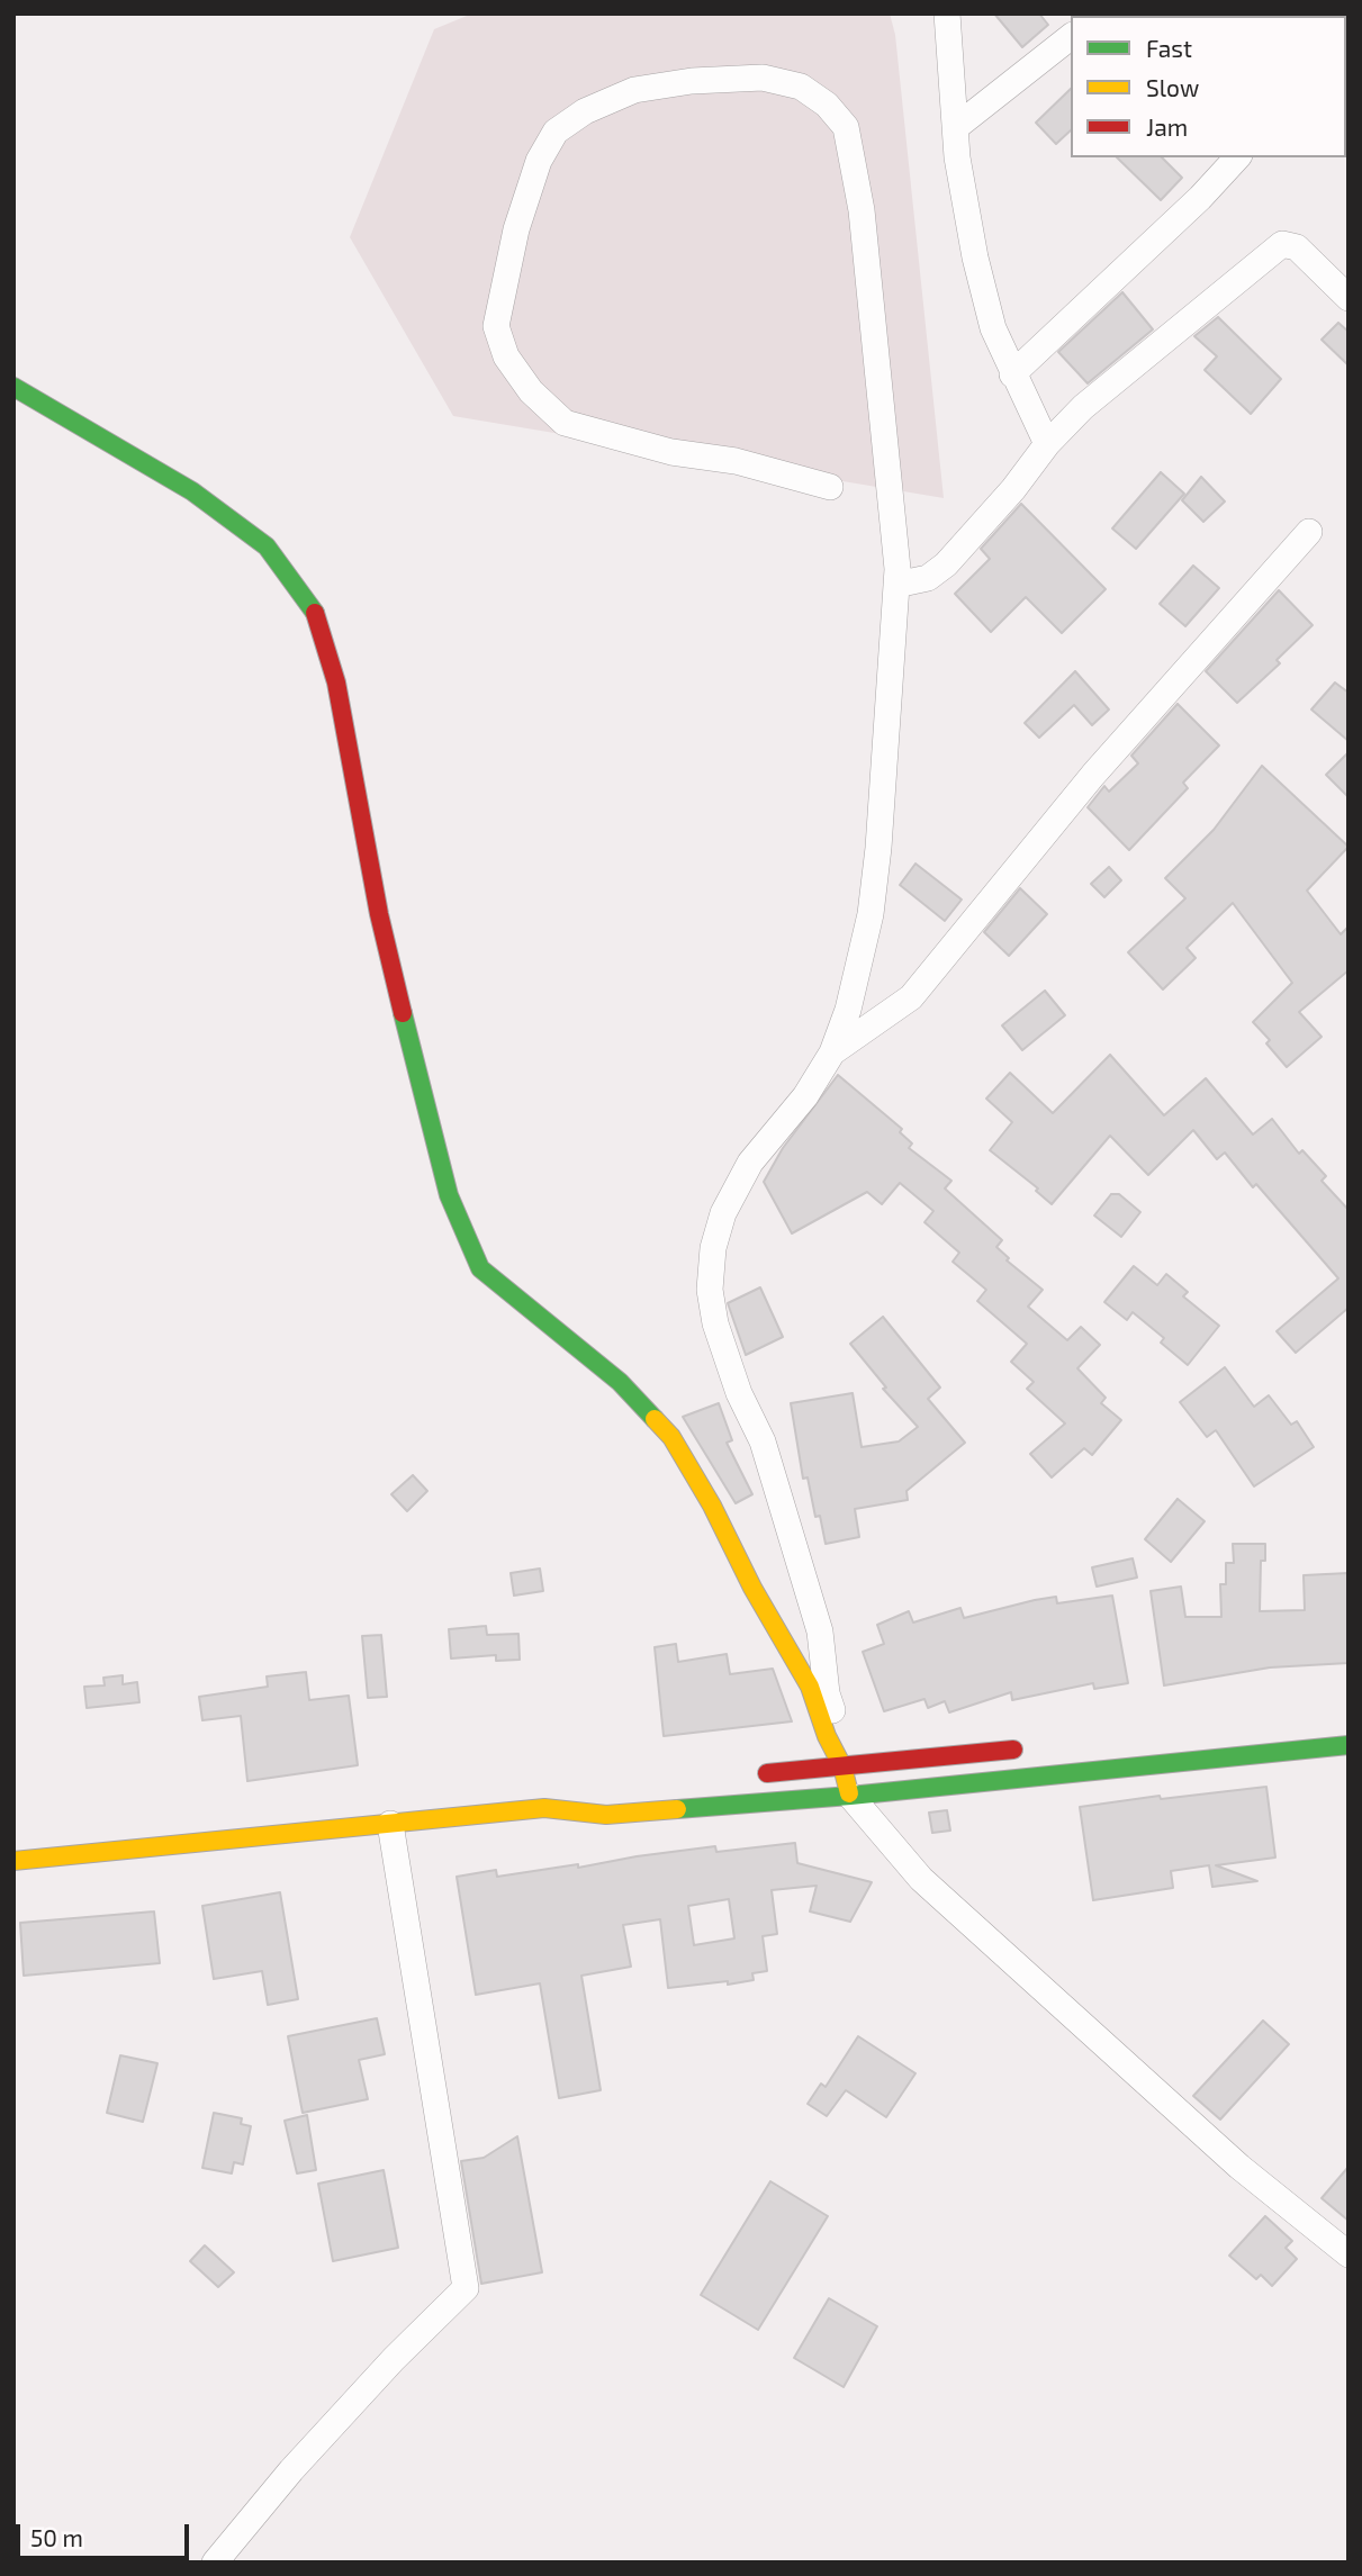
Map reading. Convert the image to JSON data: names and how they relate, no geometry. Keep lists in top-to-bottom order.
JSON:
{
  "legend": ["Fast", "Slow", "Jam"],
  "scale_bar": "50 m"
}
